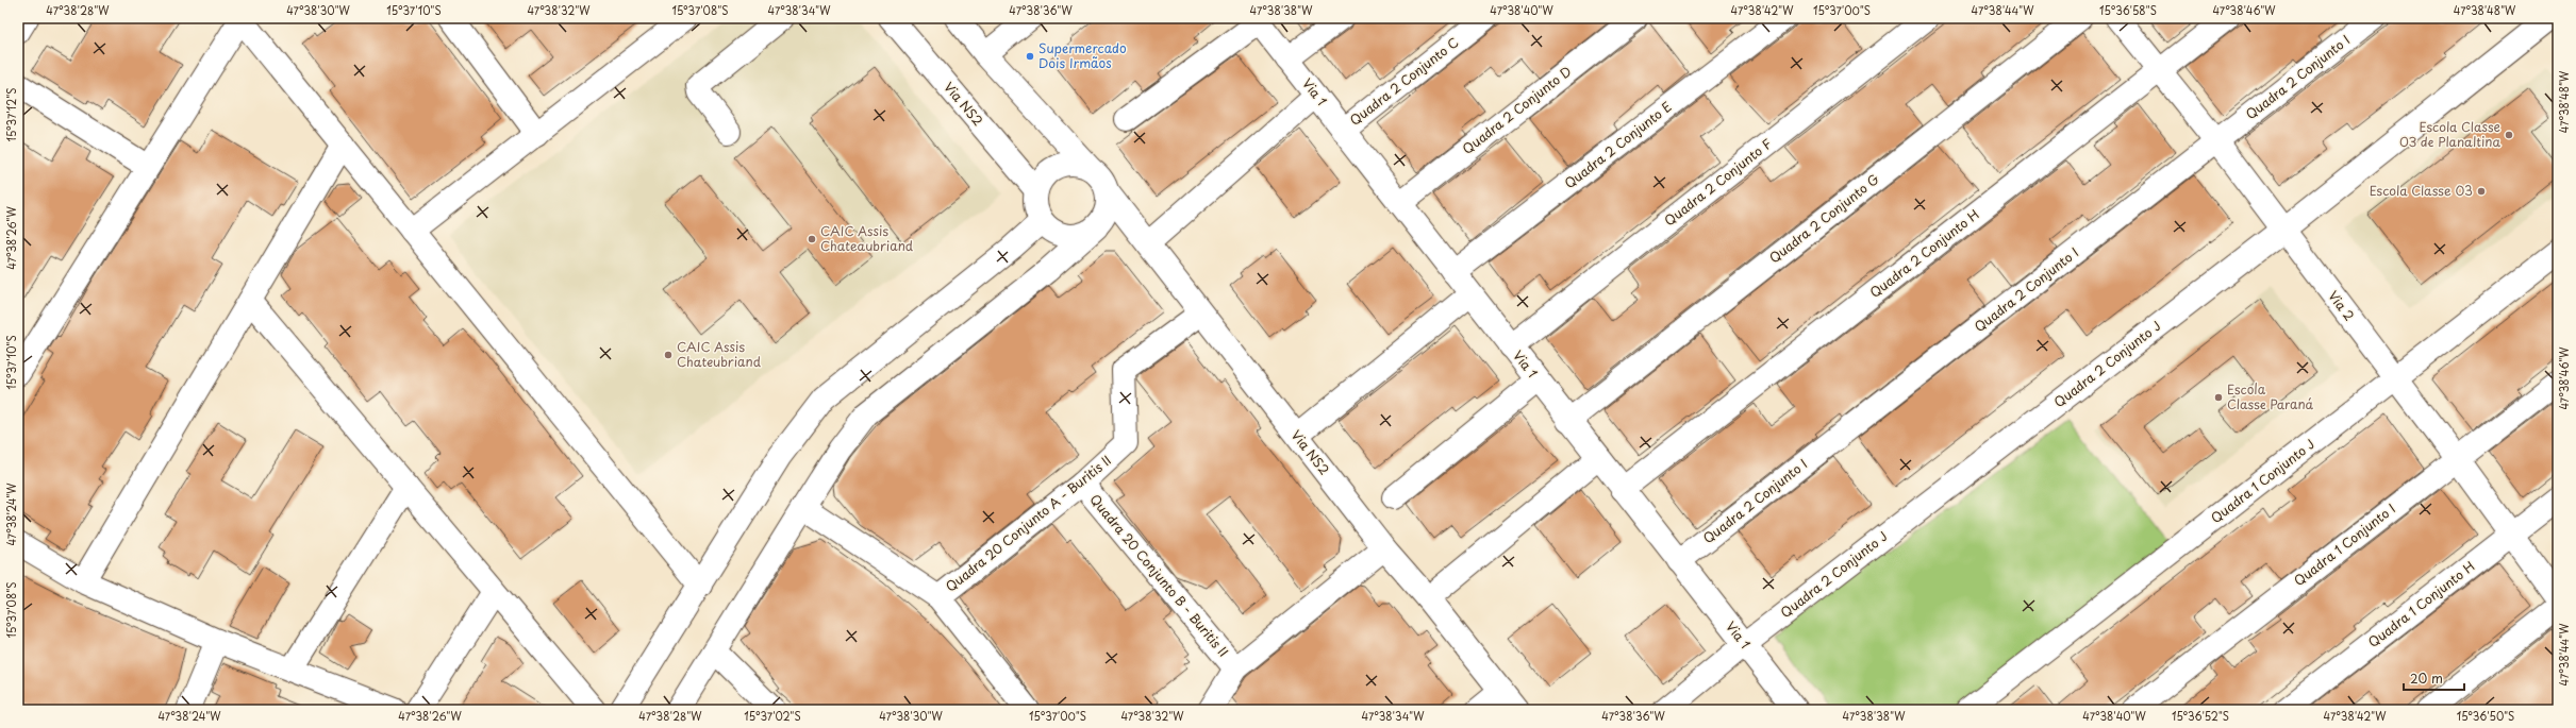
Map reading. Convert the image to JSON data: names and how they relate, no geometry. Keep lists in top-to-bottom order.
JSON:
{
  "streets": {
    "street": [
      "Quadra 2 Conjunto I",
      "Quadra 2 Conjunto C",
      "Via 1",
      "Via NS2",
      "Quadra 2 Conjunto D",
      "Quadra 2 Conjunto E",
      "Quadra 2 Conjunto F",
      "Quadra 2 Conjunto G",
      "Quadra 2 Conjunto H",
      "Via 2",
      "Quadra 2 Conjunto J",
      "Quadra 1 Conjunto J",
      "Quadra 20 Conjunto A - Buritis II",
      "Quadra 1 Conjunto I",
      "Quadra 20 Conjunto B - Buritis II",
      "Quadra 1 Conjunto H"
    ]
  },
  "crossings": [
    ["Quadra 2 Conjunto I", "Via 1"],
    ["Quadra 2 Conjunto I", "Via 2"],
    ["Quadra 2 Conjunto C", "Via 1"],
    ["Via 1", "Quadra 2 Conjunto D"],
    ["Via 1", "Quadra 2 Conjunto E"],
    ["Via 1", "Quadra 2 Conjunto F"],
    ["Via 1", "Quadra 2 Conjunto G"],
    ["Via 1", "Quadra 2 Conjunto H"],
    ["Via 1", "Quadra 2 Conjunto J"],
    ["Via NS2", "Quadra 20 Conjunto A - Buritis II"],
    ["Quadra 2 Conjunto H", "Via 2"],
    ["Via 2", "Quadra 2 Conjunto J"],
    ["Via 2", "Quadra 1 Conjunto J"],
    ["Via 2", "Quadra 1 Conjunto I"],
    ["Via 2", "Quadra 1 Conjunto H"],
    ["Quadra 20 Conjunto A - Buritis II", "Quadra 20 Conjunto B - Buritis II"]
  ],
  "places": [
    "Supermercado Dois Irmãos",
    "Escola Classe 03 de Planaltina",
    "Escola Classe 03",
    "CAIC Assis Chateaubriand",
    "CAIC Assis Chateubriand",
    "Escola Classe Paraná"
  ],
  "scale_bar": "20 m",
  "coordinates": [
    "47°38'28\"W",
    "47°38'30\"W",
    "15°37'10\"S",
    "47°38'32\"W",
    "15°37'08\"S",
    "47°38'34\"W",
    "47°38'36\"W",
    "47°38'38\"W",
    "47°38'40\"W",
    "47°38'42\"W",
    "15°37'00\"S",
    "47°38'44\"W",
    "15°36'58\"S",
    "47°38'46\"W",
    "47°38'48\"W",
    "15°37'12\"S",
    "47°38'26\"W",
    "47°38'24\"W",
    "15°37'02\"S",
    "15°36'52\"S",
    "15°36'50\"S"
  ]
}
